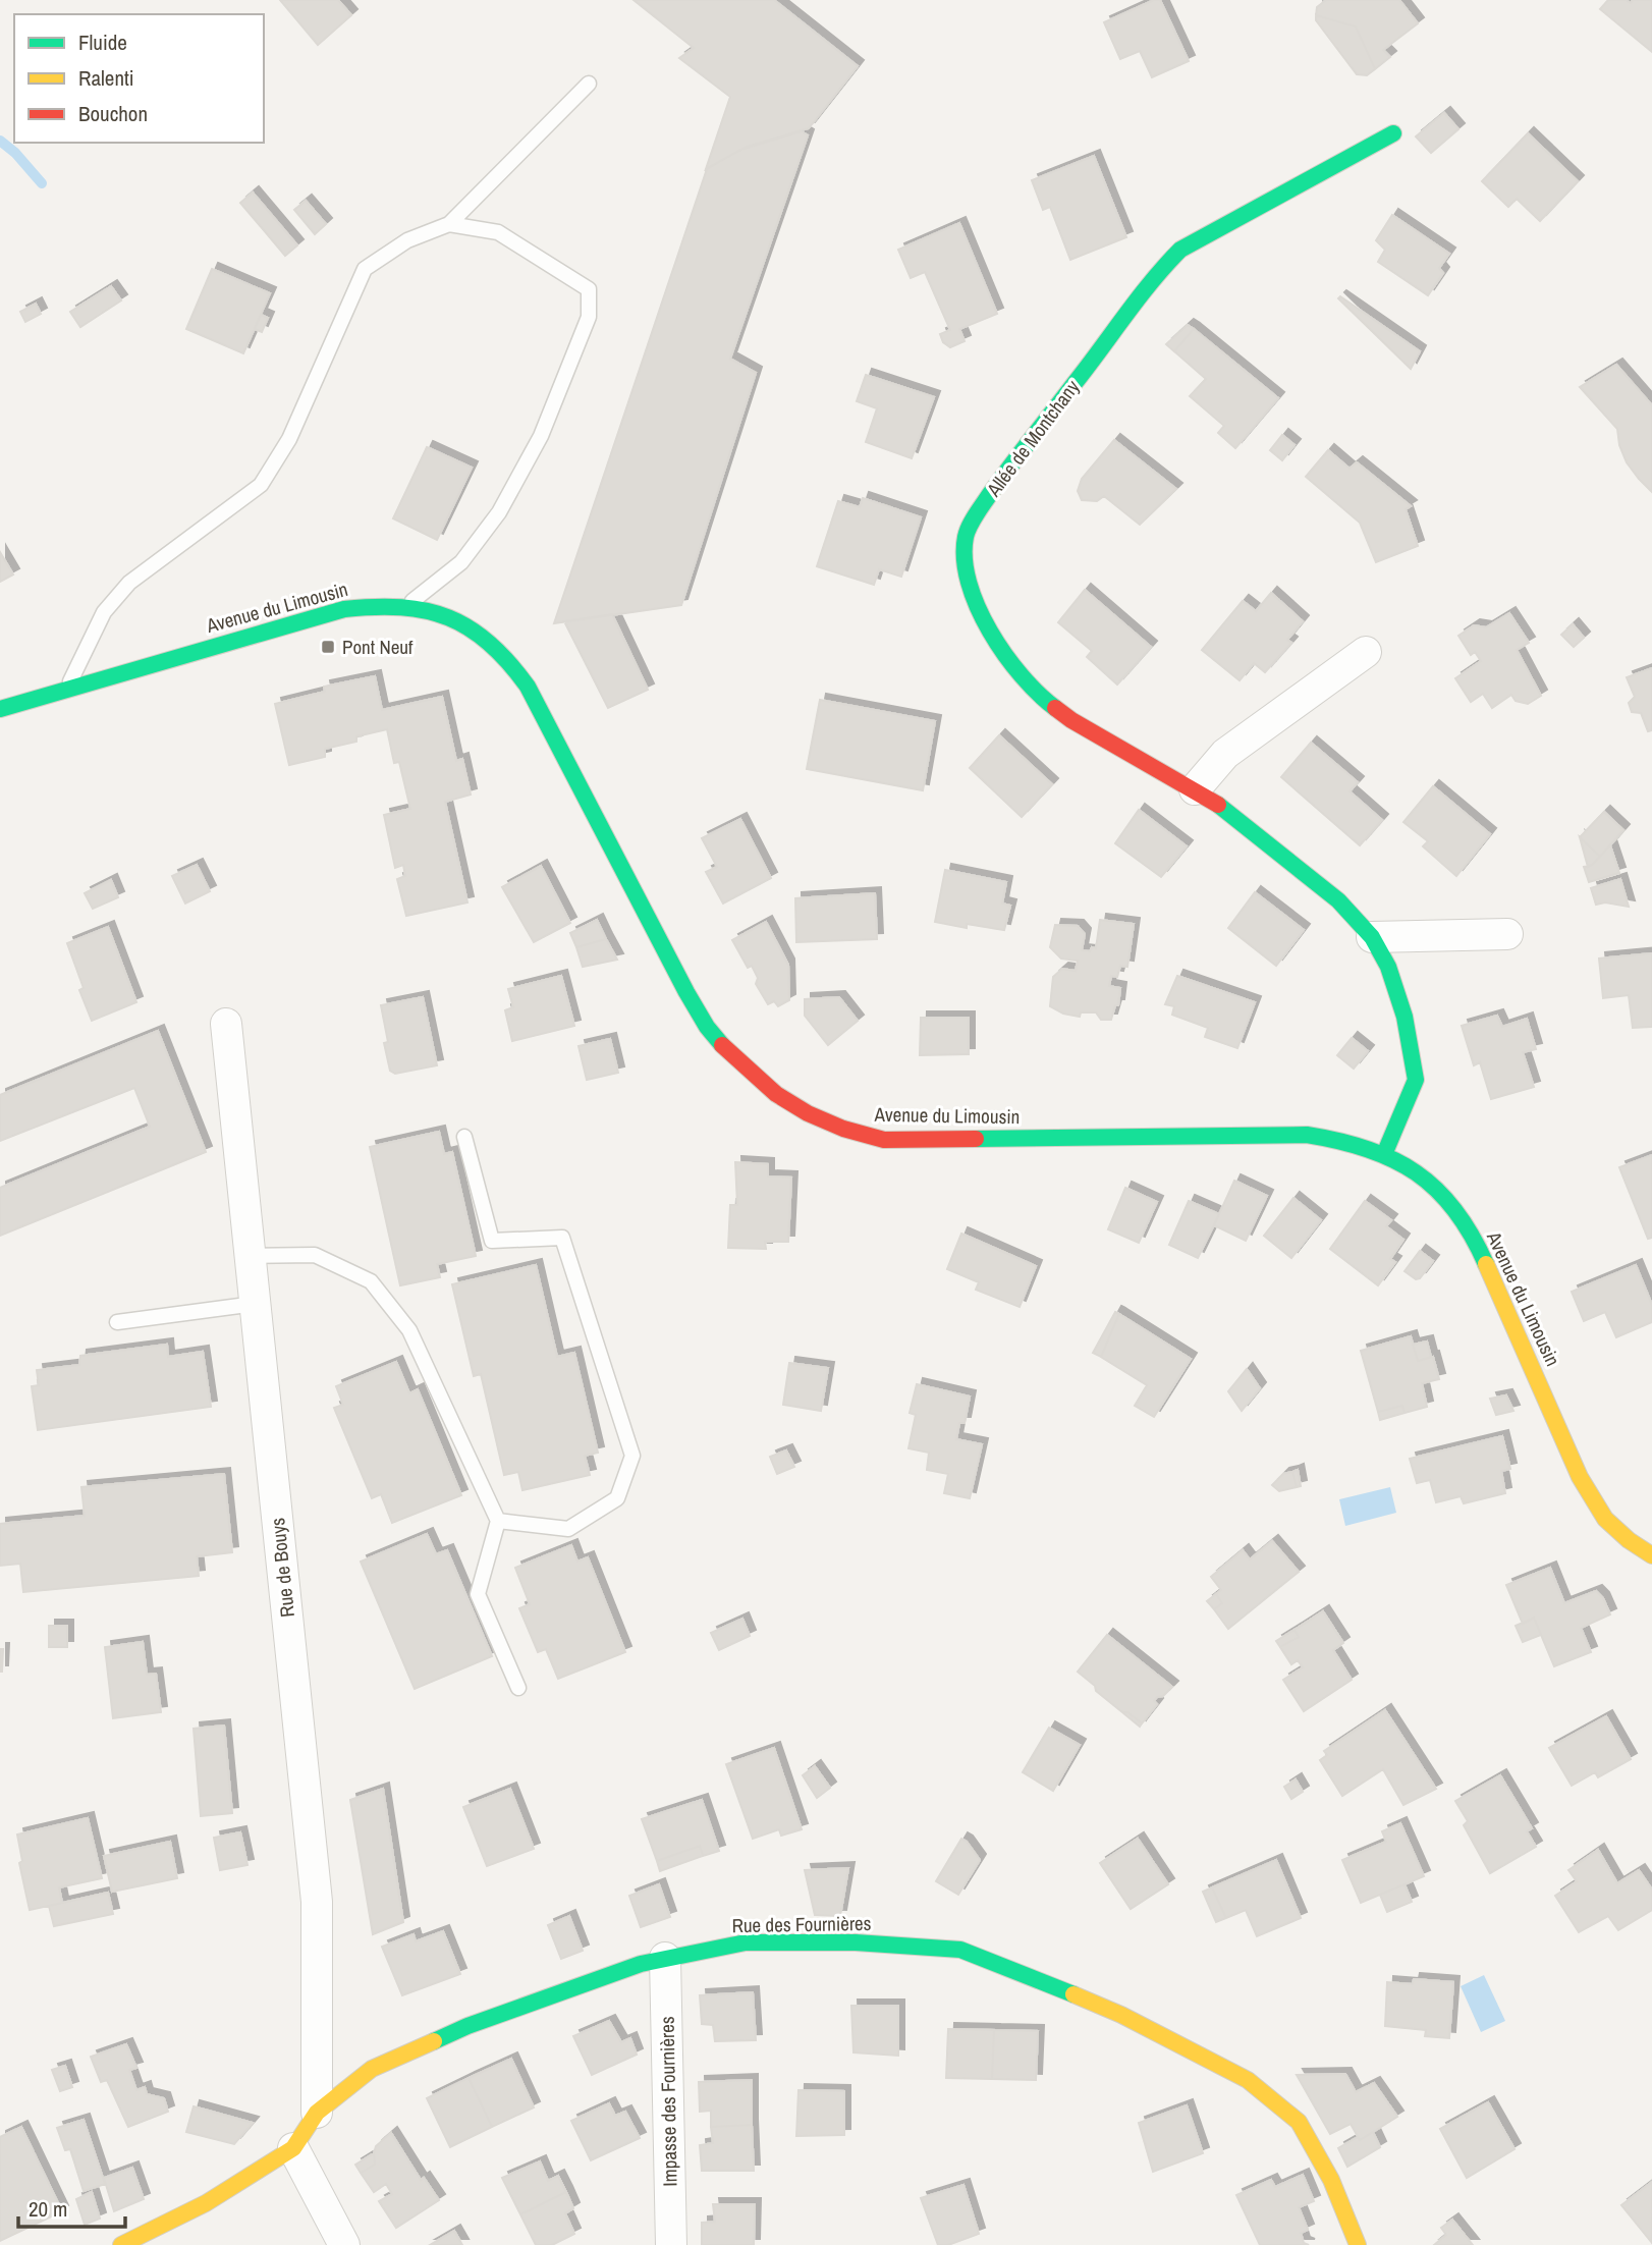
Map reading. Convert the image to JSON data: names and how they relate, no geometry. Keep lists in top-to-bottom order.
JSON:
{
  "streets": {
    "street": [
      "Allée de Montchany",
      "Avenue du Limousin",
      "Rue de Bouys",
      "Rue des Fournières",
      "Impasse des Fournières"
    ]
  },
  "crossings": [
    ["Allée de Montchany", "Avenue du Limousin"],
    ["Rue de Bouys", "Rue des Fournières"],
    ["Rue des Fournières", "Impasse des Fournières"]
  ],
  "places": {
    "transit": ["Pont Neuf"]
  },
  "legend": ["Fluide", "Ralenti", "Bouchon"],
  "scale_bar": "20 m"
}
